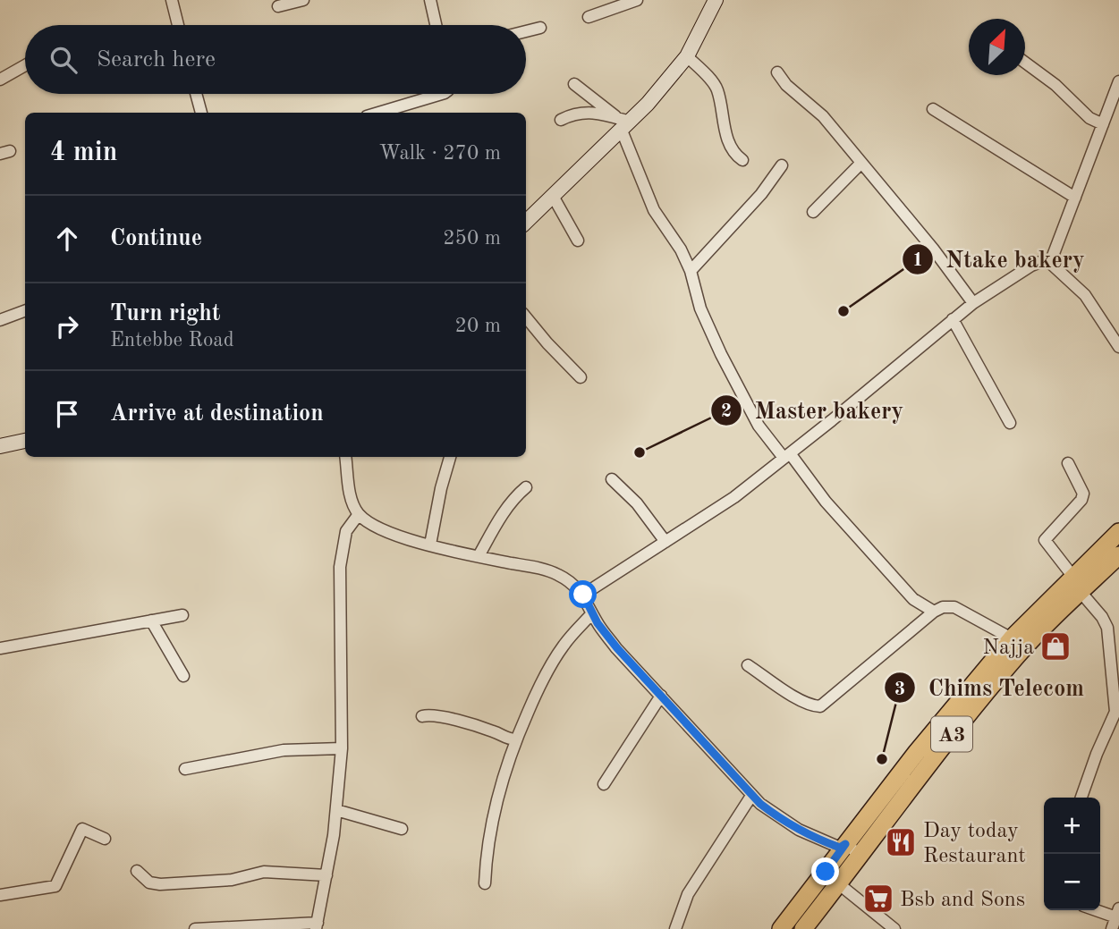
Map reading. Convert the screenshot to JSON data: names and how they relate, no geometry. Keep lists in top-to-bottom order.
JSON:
{
  "streets": {
    "main road": ["A3"]
  },
  "places": {
    "other": ["Ntake bakery", "Master bakery", "Chims Telecom"],
    "shop": ["Najja"],
    "restaurant": ["Day today Restaurant"],
    "supermarket": ["Bsb and Sons"]
  },
  "north": "top right",
  "page": {
    "search": "Search here",
    "heading": ["4 min", "Walk · 270 m"],
    "list": [
      ["Continue", "250 m"],
      ["Turn right", "Entebbe Road", "20 m"],
      "Arrive at destination"
    ],
    "map_buttons": ["+", "−"]
  }
}
